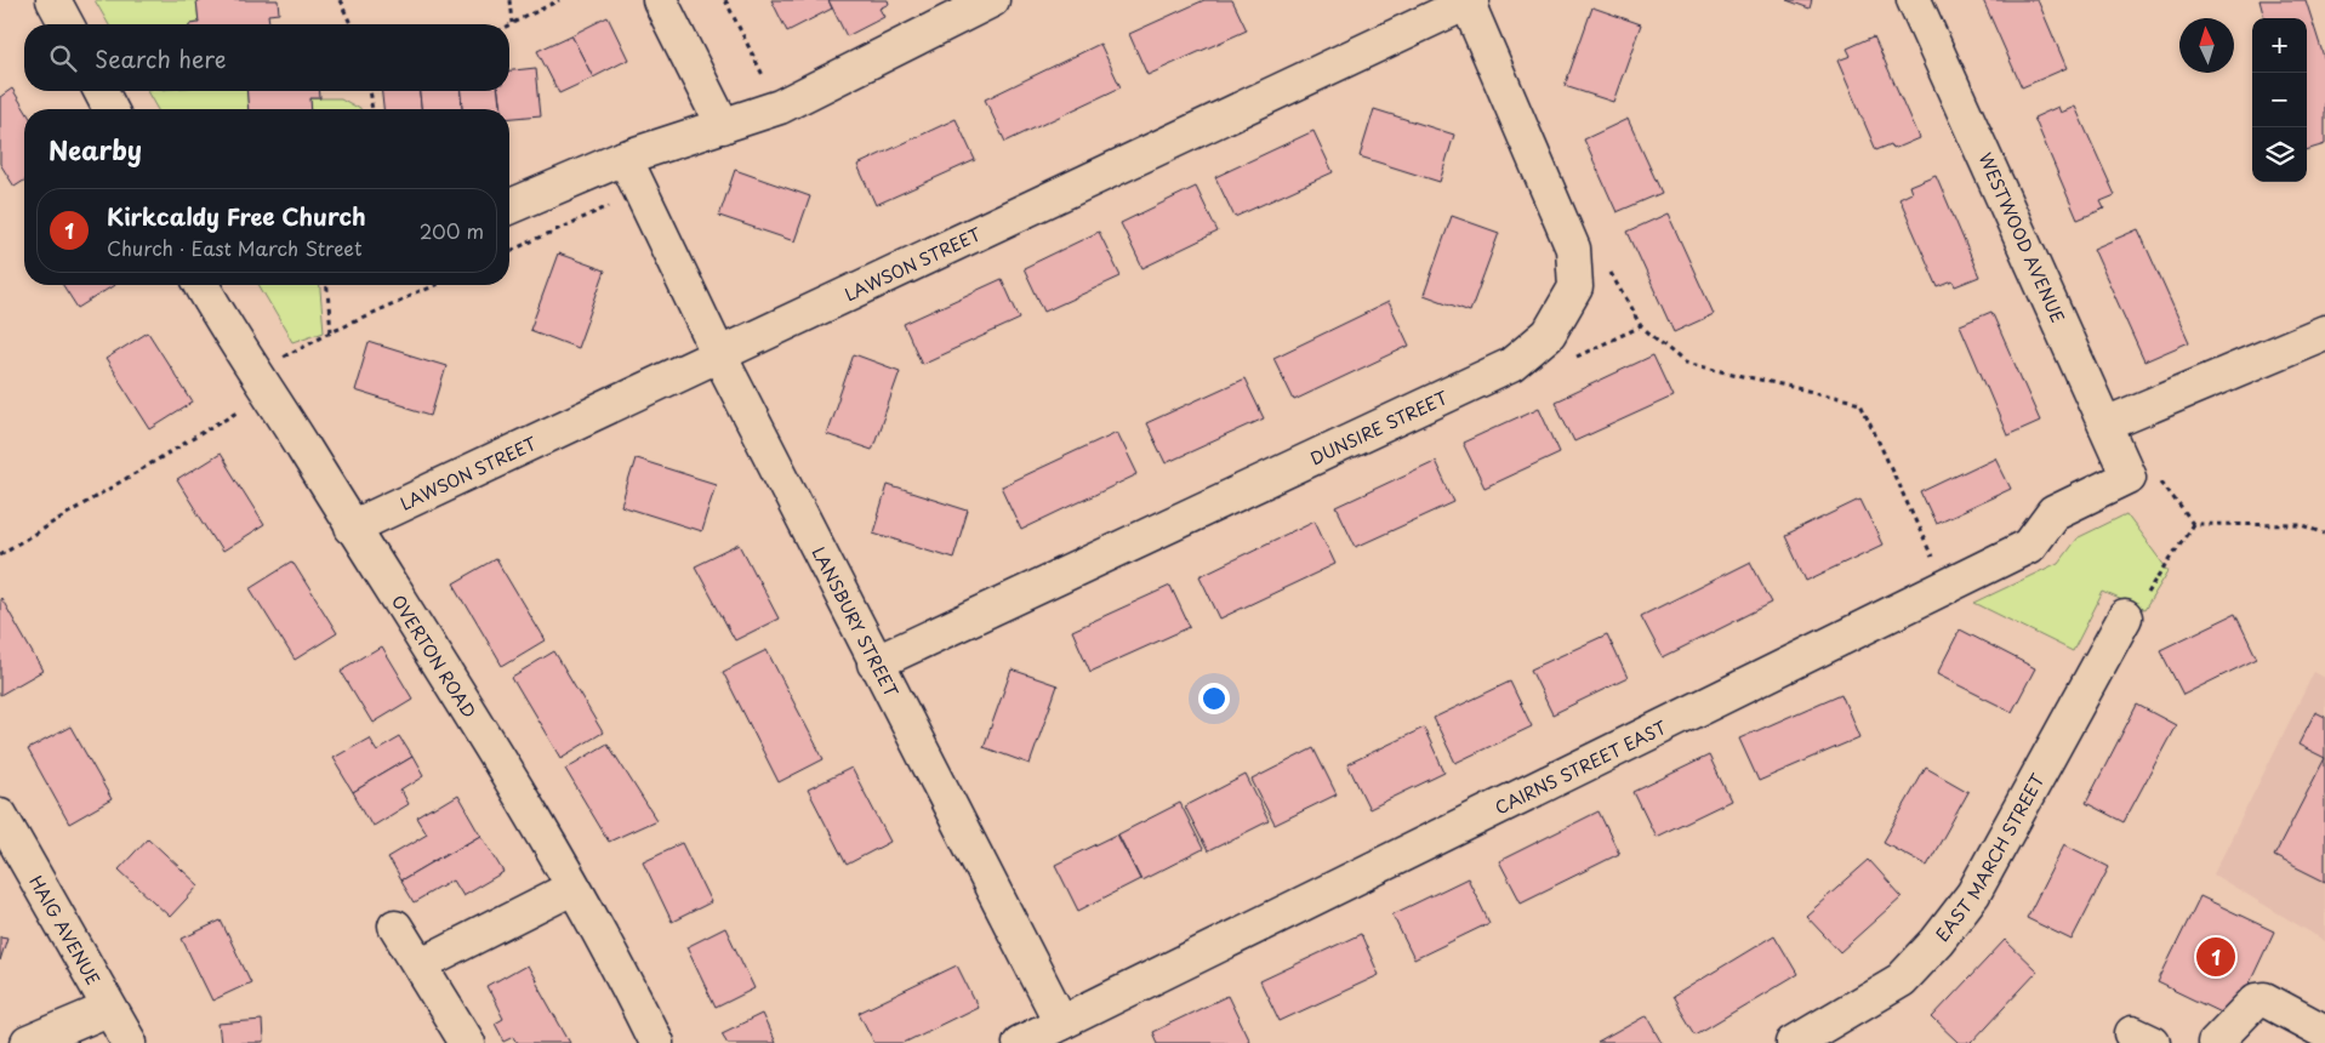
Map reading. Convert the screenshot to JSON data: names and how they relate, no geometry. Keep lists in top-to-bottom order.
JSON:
{
  "streets": {
    "street": [
      "WESTWOOD AVENUE",
      "LAWSON STREET",
      "DUNSIRE STREET",
      "LANSBURY STREET",
      "OVERTON ROAD",
      "CAIRNS STREET EAST",
      "EAST MARCH STREET",
      "HAIG AVENUE"
    ]
  },
  "crossings": [
    ["WESTWOOD AVENUE", "CAIRNS STREET EAST"],
    ["LAWSON STREET", "DUNSIRE STREET"],
    ["LAWSON STREET", "LANSBURY STREET"],
    ["LAWSON STREET", "OVERTON ROAD"],
    ["DUNSIRE STREET", "LANSBURY STREET"],
    ["LANSBURY STREET", "CAIRNS STREET EAST"]
  ],
  "north": "top",
  "page": {
    "map_buttons": ["+", "−"],
    "search": "Search here",
    "heading": "Nearby",
    "list": [
      {
        "mark": "1",
        "name": "Kirkcaldy Free Church",
        "note": "Church · East March Street",
        "value": "200 m"
      }
    ],
    "pins": "1"
  }
}
